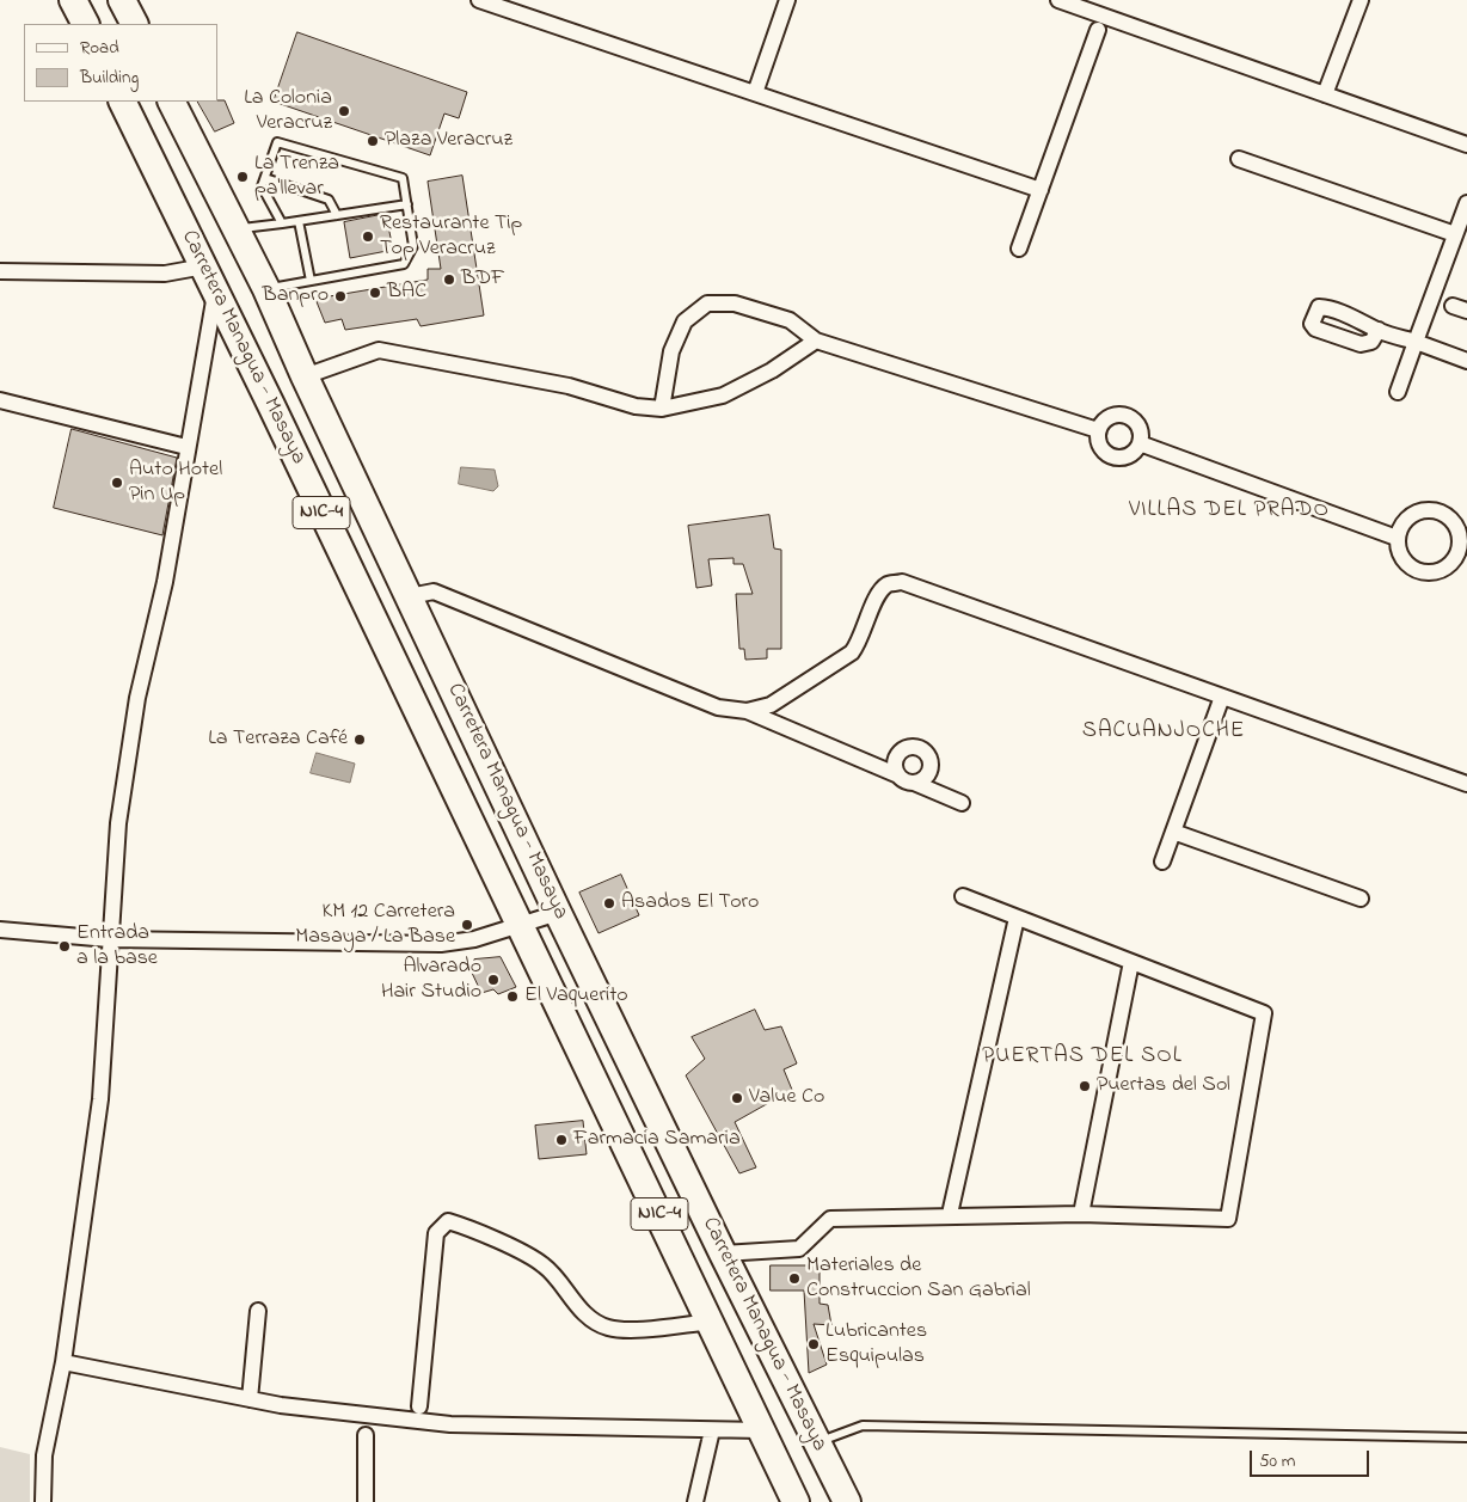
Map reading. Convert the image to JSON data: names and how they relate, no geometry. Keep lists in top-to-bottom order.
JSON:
{
  "streets": {
    "highway": ["Carretera Managua - Masaya", "NIC-4"]
  },
  "districts": ["VILLAS DEL PRADO", "SACUANJOCHE", "PUERTAS DEL SOL"],
  "places": [
    "La Colonia Veracruz",
    "Plaza Veracruz",
    "La Trenza pa'llevar",
    "Restaurante Tip Top Veracruz",
    "BDF",
    "BAC",
    "Banpro",
    "Auto Hotel Pin Up",
    "La Terraza Café",
    "Asados El Toro",
    "KM 12 Carretera Masaya / La Base",
    "Entrada a la base",
    "Alvarado Hair Studio",
    "El Vaquerito",
    "Puertas del Sol",
    "Value Co",
    "Farmacia Samaria",
    "Materiales de Construccion San Gabrial",
    "Lubricantes Esquipulas"
  ],
  "legend": ["Road", "Building"],
  "scale_bar": "50 m"
}
